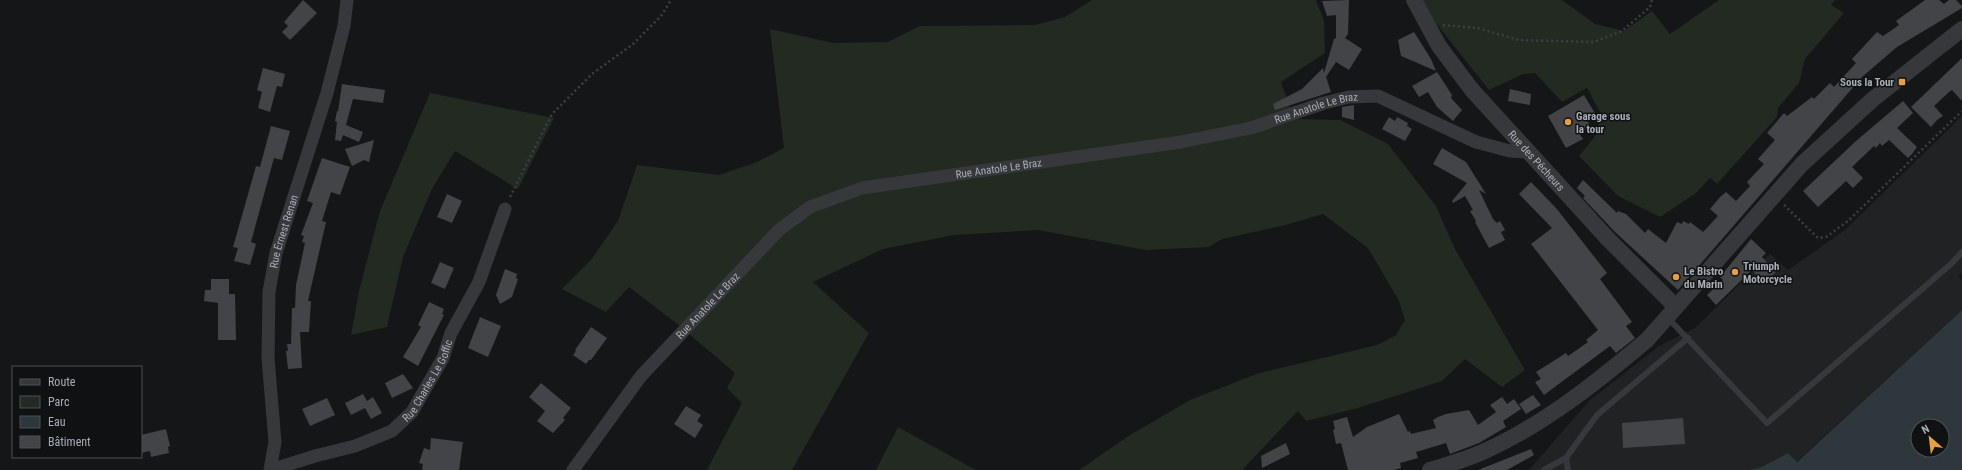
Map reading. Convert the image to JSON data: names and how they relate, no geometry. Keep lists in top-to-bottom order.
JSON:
{
  "streets": {
    "street": [
      "Rue Anatole Le Braz",
      "Rue des Pêcheurs",
      "Rue Ernest Renan",
      "Rue Charles Le Goffic"
    ]
  },
  "crossings": [
    ["Rue Anatole Le Braz", "Rue des Pêcheurs"],
    ["Rue Ernest Renan", "Rue Charles Le Goffic"]
  ],
  "places": {
    "transit": ["Sous la Tour"],
    "other": ["Garage sous la tour", "Triumph Motorcycle", "Le Bistro du Marin"]
  },
  "legend": [
    "Route",
    "Parc",
    "Eau",
    "Bâtiment"
  ],
  "north": "top left"
}
